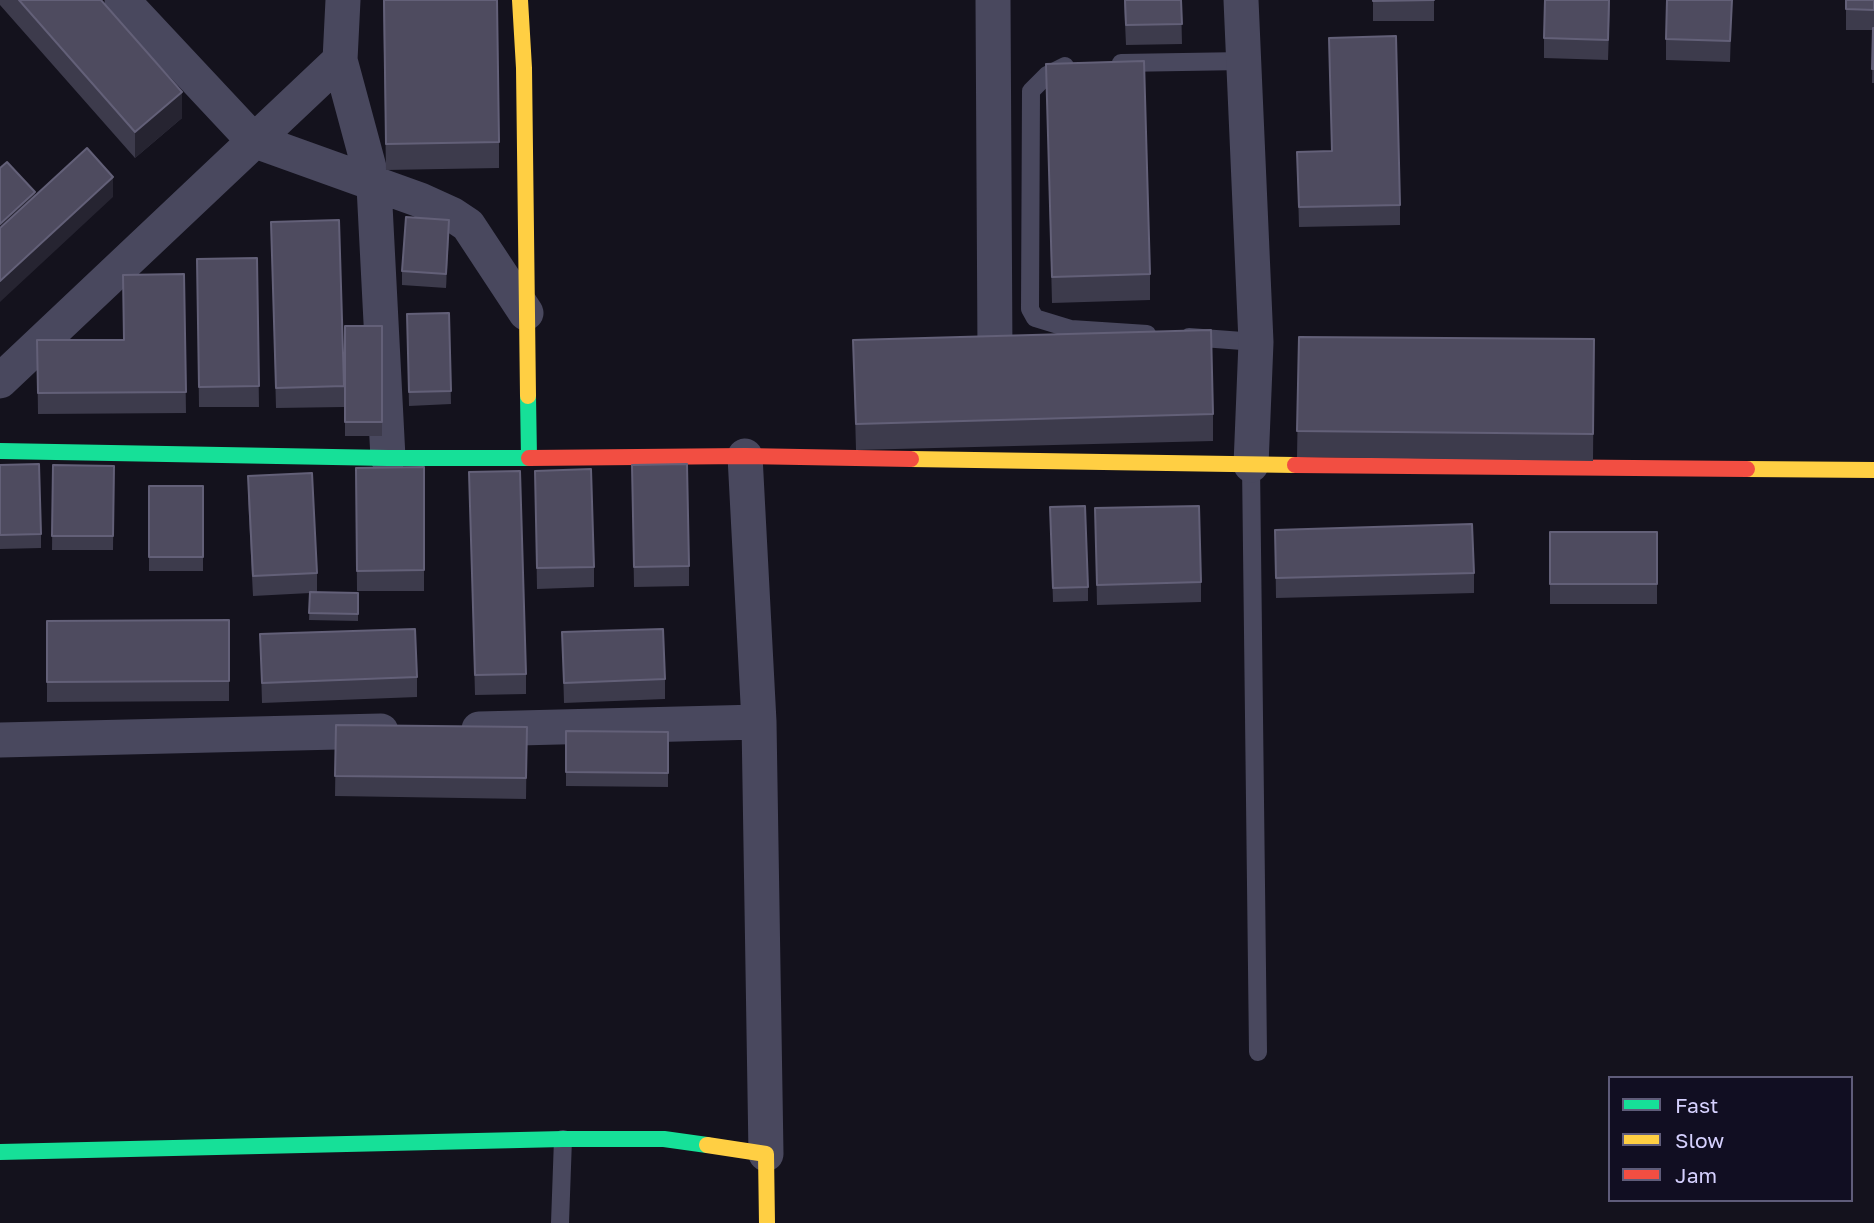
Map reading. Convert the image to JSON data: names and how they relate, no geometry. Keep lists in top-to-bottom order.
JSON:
{
  "legend": ["Fast", "Slow", "Jam"]
}
